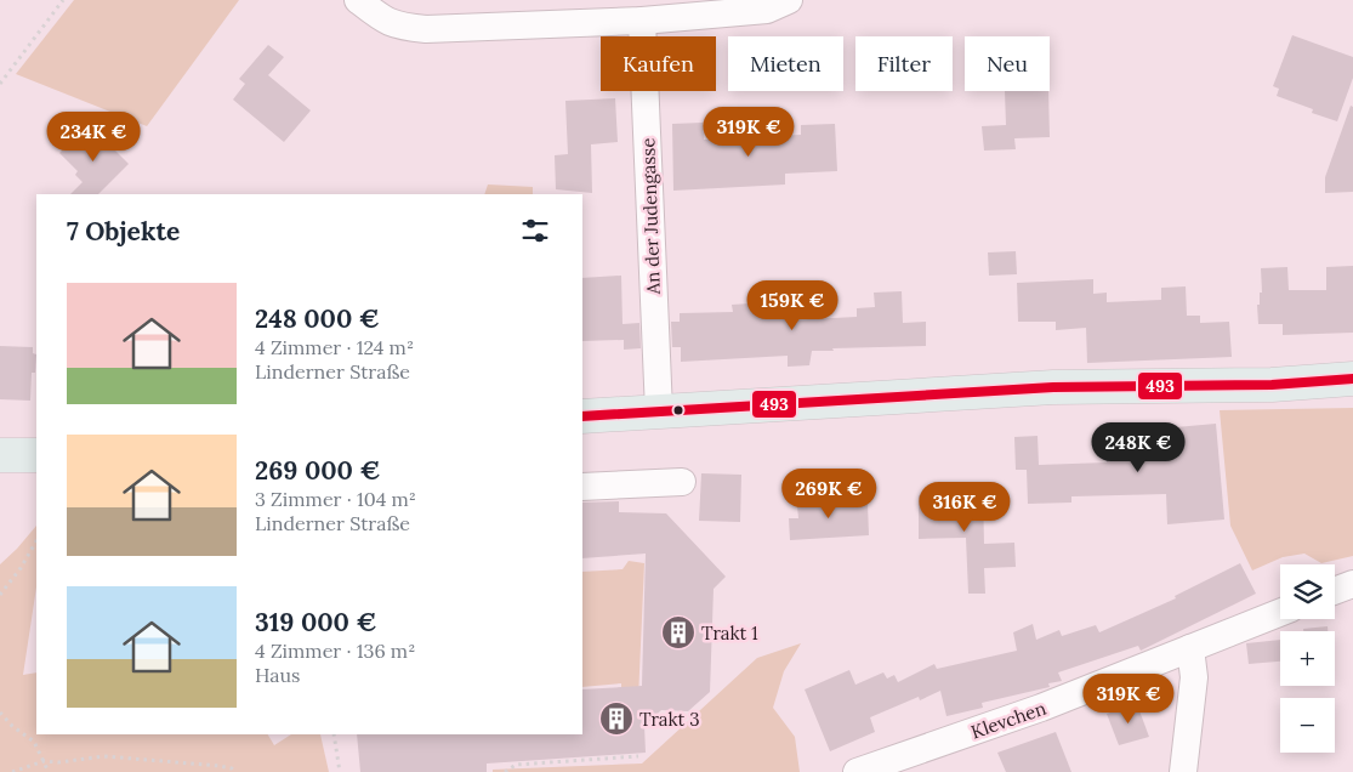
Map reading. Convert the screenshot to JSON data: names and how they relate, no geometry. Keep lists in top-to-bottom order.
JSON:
{
  "streets": {
    "street": ["An der Judengasse", "Klevchen"]
  },
  "places": {
    "building": ["Trakt 1", "Trakt 3"]
  },
  "lines": ["transit line 493"],
  "page": {
    "chip": [
      "Kaufen",
      "Mieten",
      "Filter",
      "Neu"
    ],
    "price": [
      "319K €",
      "234K €",
      "159K €",
      "248K €",
      "269K €",
      "316K €",
      "319K €"
    ],
    "heading": "7 Objekte",
    "list": [
      {
        "name": "248 000 €",
        "note": "4 Zimmer · 124 m² · Linderner Straße"
      },
      {
        "name": "269 000 €",
        "note": "3 Zimmer · 104 m² · Linderner Straße"
      },
      {
        "name": "319 000 €",
        "note": "4 Zimmer · 136 m² · Haus"
      }
    ],
    "map_buttons": ["+", "−"]
  }
}
